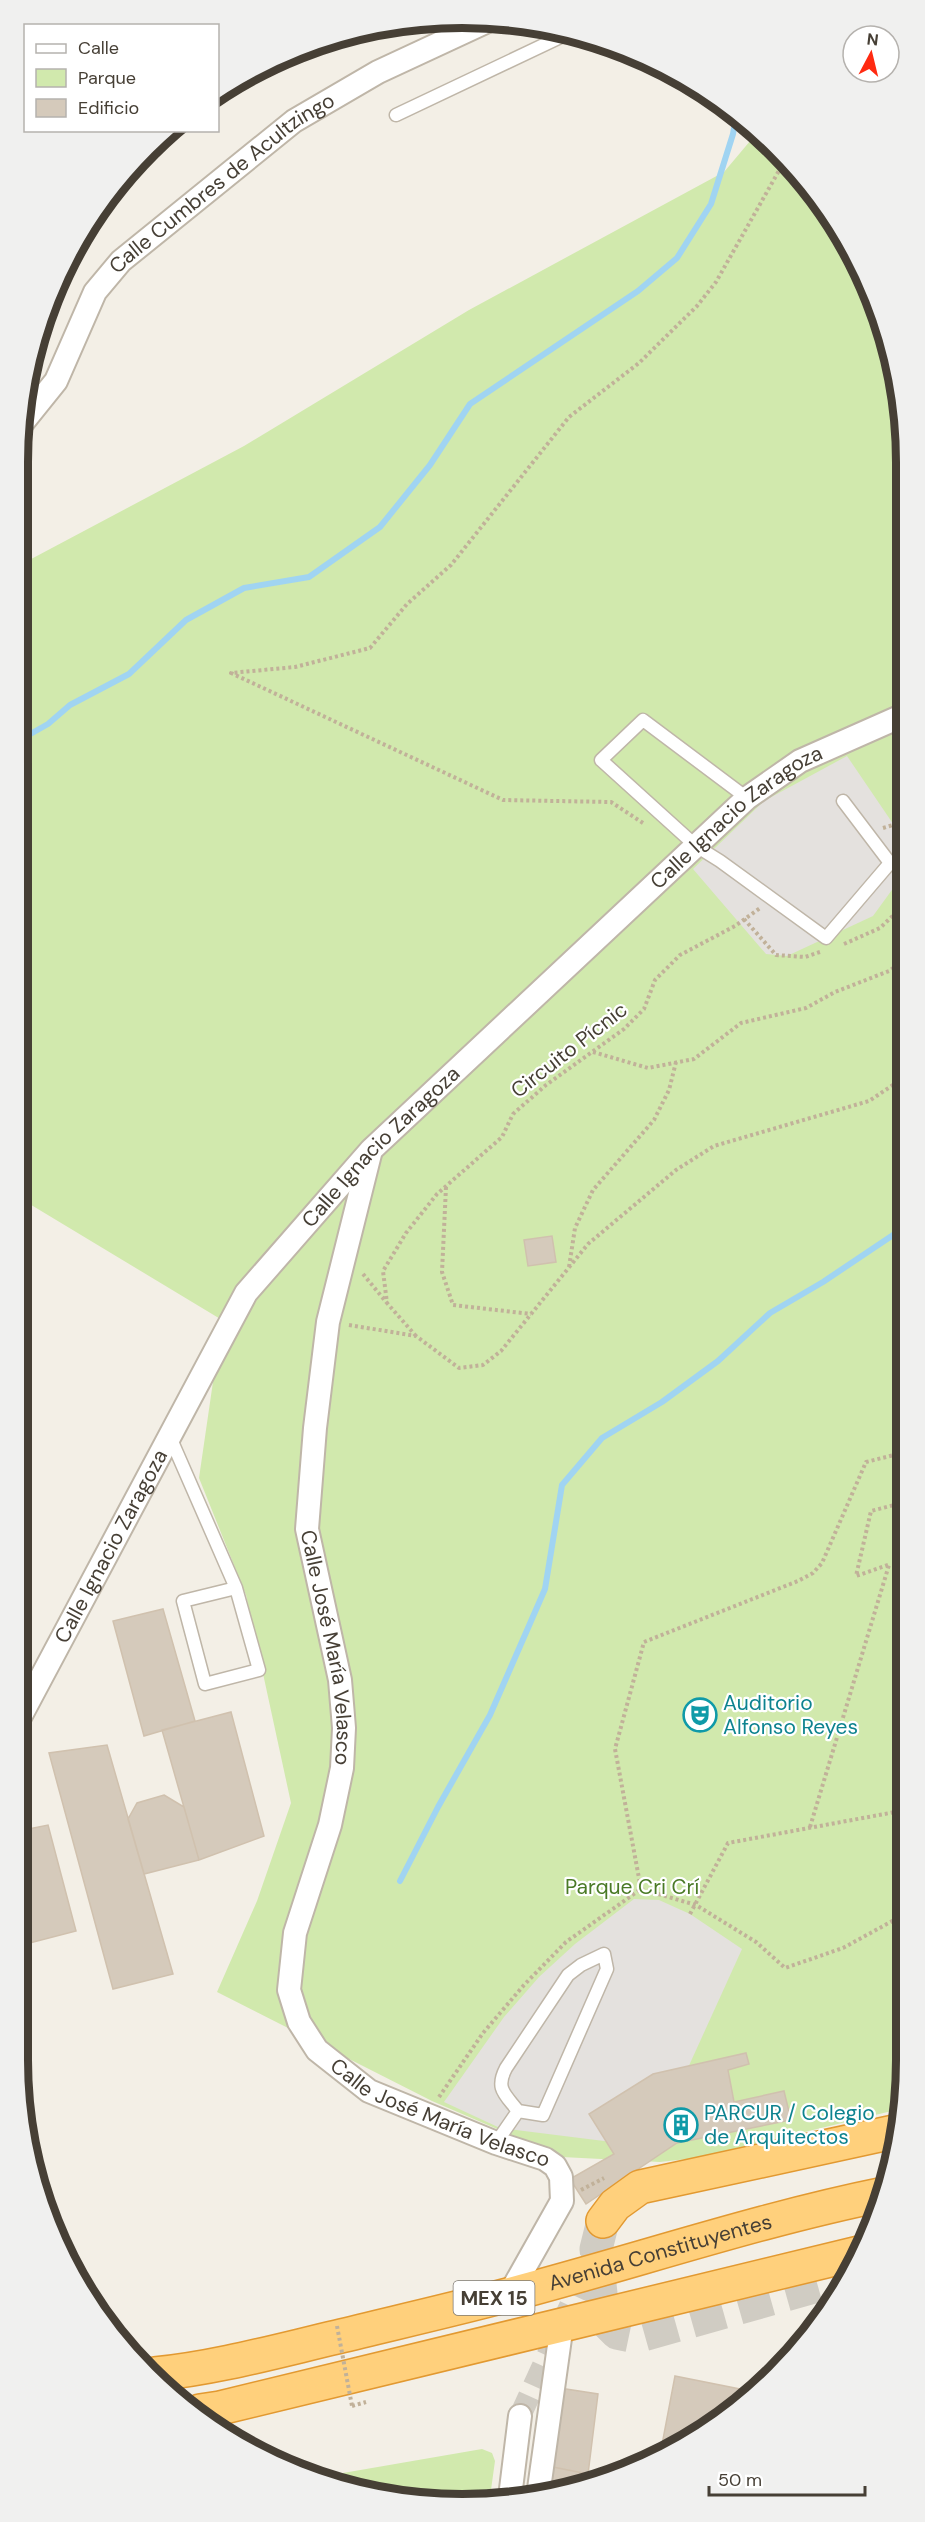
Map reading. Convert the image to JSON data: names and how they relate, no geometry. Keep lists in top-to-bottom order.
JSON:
{
  "streets": {
    "highway": ["Avenida Constituyentes", "MEX 15"],
    "street": ["Calle Cumbres de Acultzingo", "Calle Ignacio Zaragoza", "Calle José María Velasco"],
    "path": ["Circuito Pícnic"]
  },
  "crossings": [
    ["Calle Ignacio Zaragoza", "Calle José María Velasco"],
    ["Calle José María Velasco", "Avenida Constituyentes"]
  ],
  "parks": ["Parque Cri Crí"],
  "places": {
    "theatre": ["Auditorio Alfonso Reyes"],
    "building": ["PARCUR / Colegio de Arquitectos"]
  },
  "legend": ["Calle", "Parque", "Edificio"],
  "scale_bar": "50 m",
  "north": "top"
}
